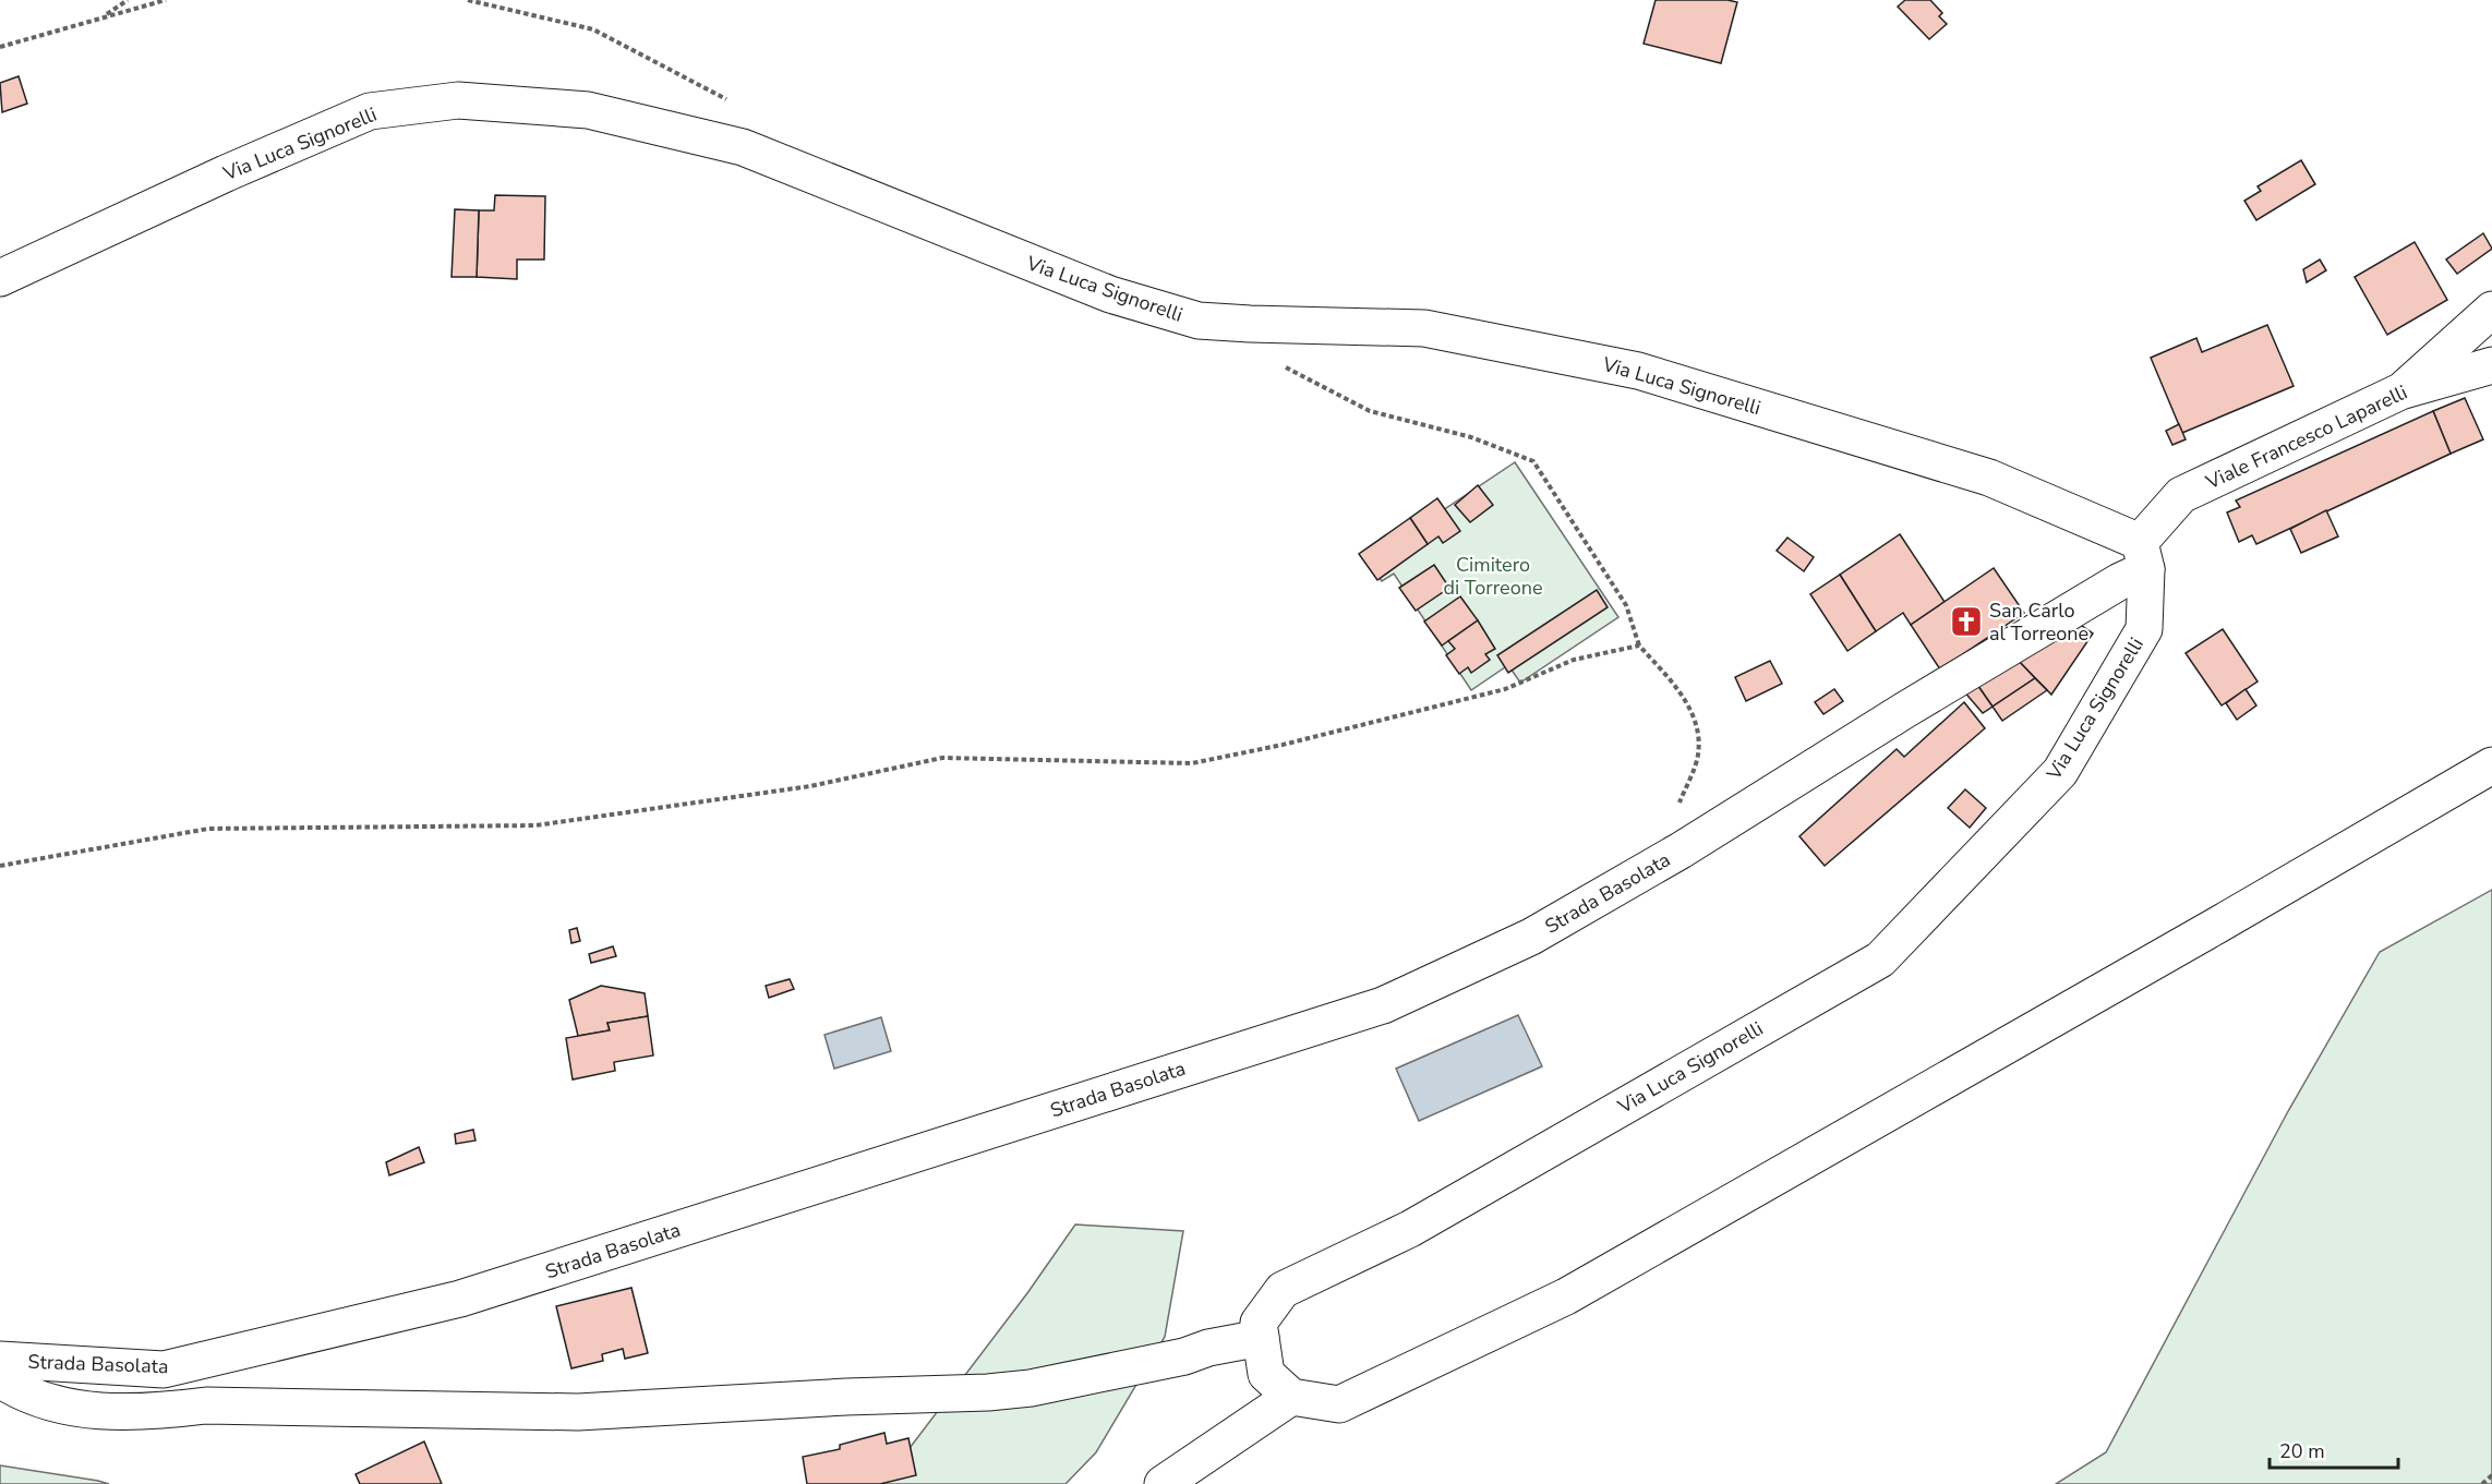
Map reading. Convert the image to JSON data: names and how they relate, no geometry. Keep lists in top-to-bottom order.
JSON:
{
  "streets": {
    "main road": ["Via Luca Signorelli", "Viale Francesco Laparelli", "Strada Basolata"]
  },
  "crossings": [
    ["Via Luca Signorelli", "Viale Francesco Laparelli"],
    ["Via Luca Signorelli", "Strada Basolata"],
    ["Viale Francesco Laparelli", "Strada Basolata"]
  ],
  "parks": ["Cimitero di Torreone"],
  "places": {
    "church": ["San Carlo al Torreone"]
  },
  "scale_bar": "20 m"
}
